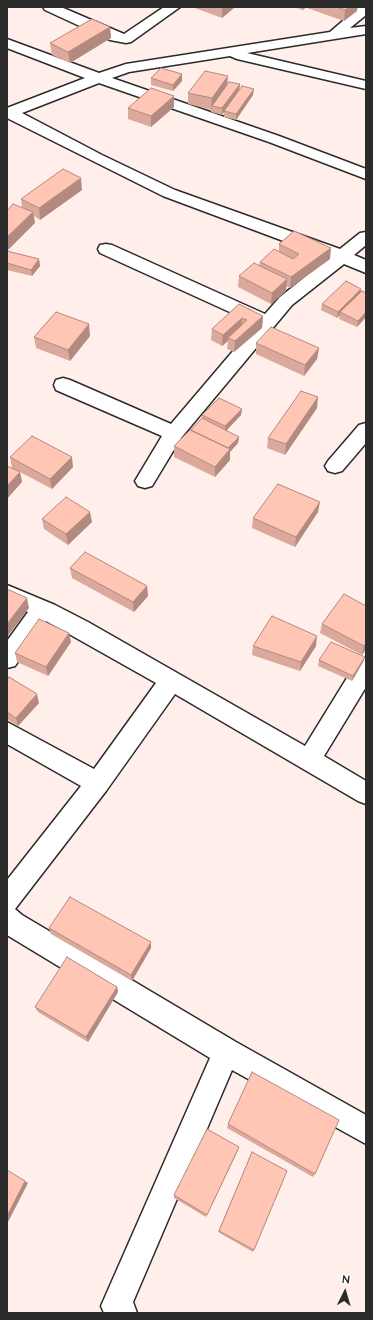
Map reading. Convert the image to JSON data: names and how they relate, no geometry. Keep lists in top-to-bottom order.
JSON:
{
  "north": "top"
}
